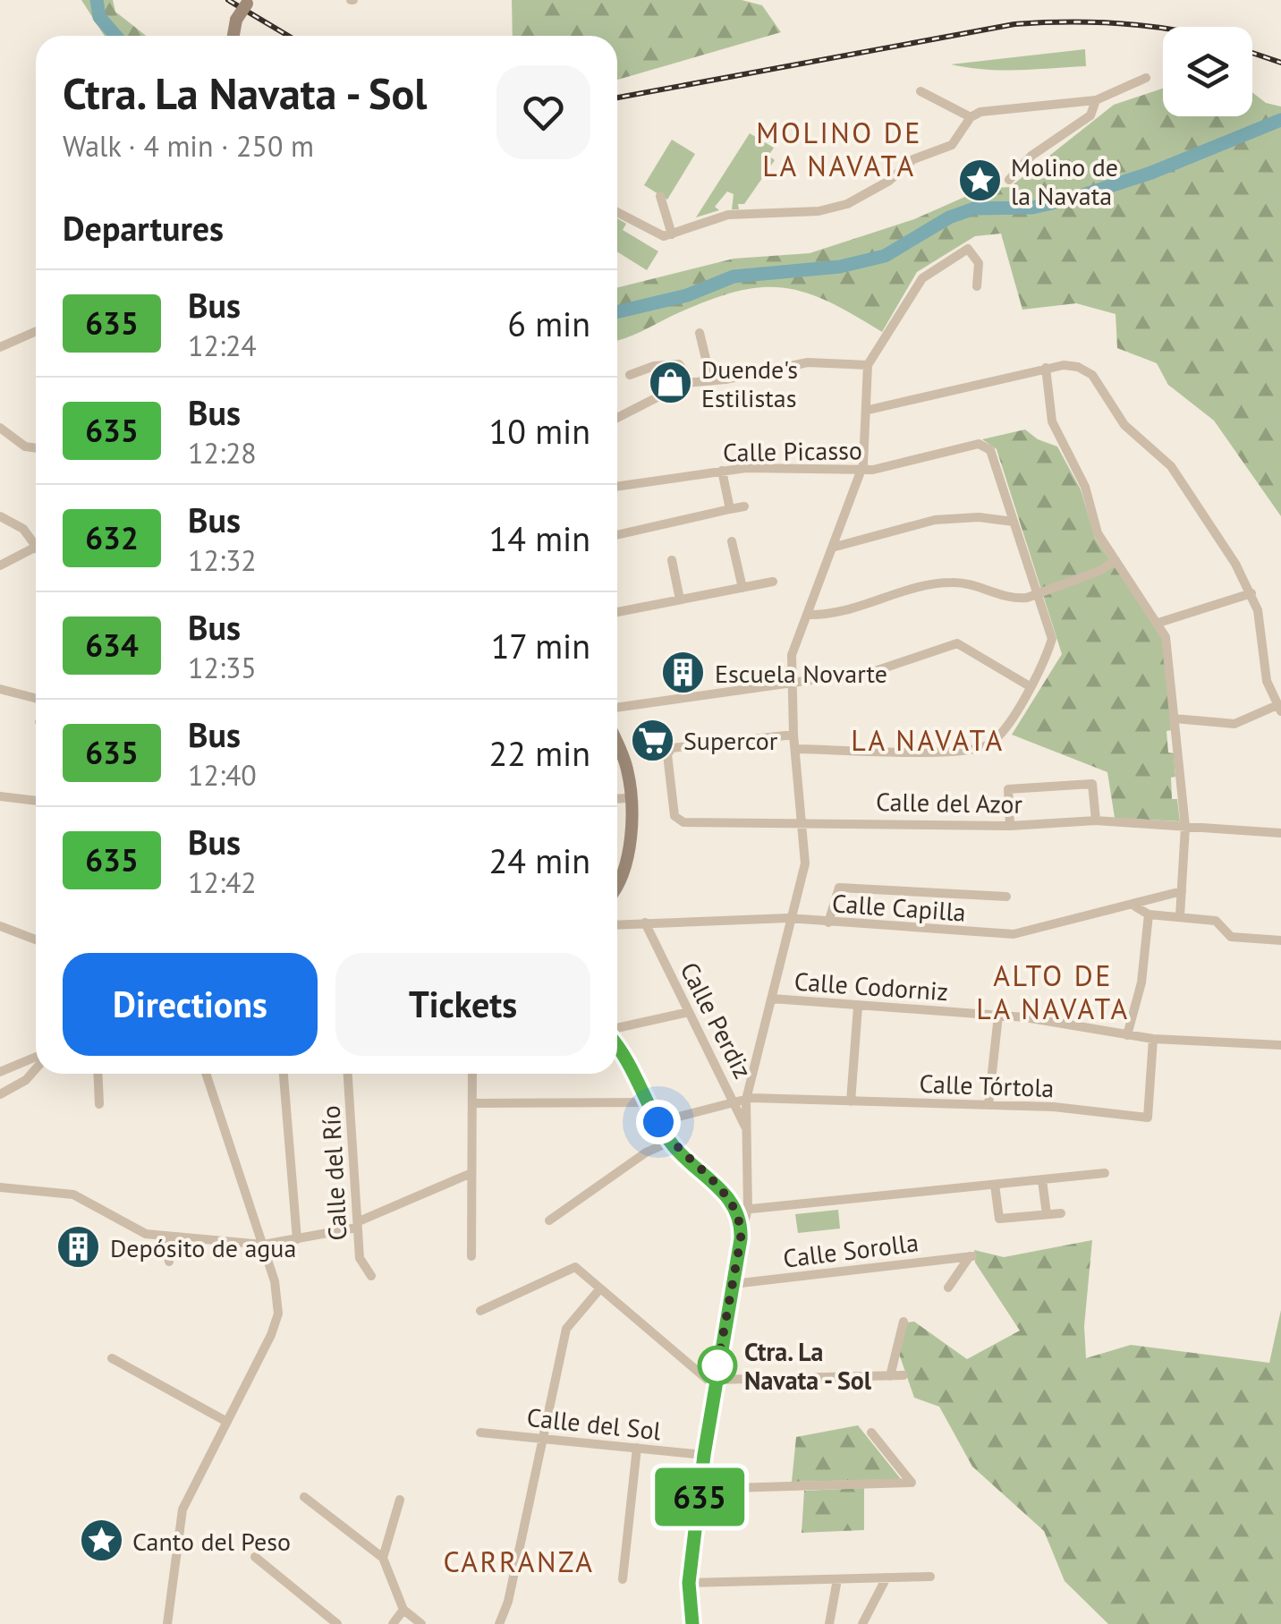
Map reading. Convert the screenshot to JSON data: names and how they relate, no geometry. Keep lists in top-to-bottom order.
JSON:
{
  "streets": {
    "street": [
      "Calle Picasso",
      "Calle del Azor",
      "Calle Capilla",
      "Calle Codorniz",
      "Calle Perdiz",
      "Calle Tórtola",
      "Calle del Río",
      "Calle Sorolla",
      "Calle del Sol"
    ]
  },
  "crossings": [
    ["Calle Capilla", "Calle Perdiz"],
    ["Calle Codorniz", "Calle Tórtola"],
    ["Calle Perdiz", "Calle Tórtola"]
  ],
  "districts": [
    "MOLINO DE LA NAVATA",
    "LA NAVATA",
    "ALTO DE LA NAVATA",
    "CARRANZA"
  ],
  "places": {
    "place": ["Molino de la Navata", "Canto del Peso"],
    "shop": ["Duende's Estilistas"],
    "building": ["Escuela Novarte", "Depósito de agua"],
    "supermarket": ["Supercor"],
    "other": ["Ctra. La Navata - Sol"]
  },
  "lines": ["bus line 635"],
  "page": {
    "on_map": "635",
    "heading": [
      ["Ctra. La Navata - Sol", "Walk · 4 min · 250 m"],
      "Departures"
    ],
    "list": [
      {
        "mark": "635",
        "name": "Bus",
        "note": "12:24",
        "value": "6 min"
      },
      {
        "mark": "635",
        "name": "Bus",
        "note": "12:28",
        "value": "10 min"
      },
      {
        "mark": "632",
        "name": "Bus",
        "note": "12:32",
        "value": "14 min"
      },
      {
        "mark": "634",
        "name": "Bus",
        "note": "12:35",
        "value": "17 min"
      },
      {
        "mark": "635",
        "name": "Bus",
        "note": "12:40",
        "value": "22 min"
      },
      {
        "mark": "635",
        "name": "Bus",
        "note": "12:42",
        "value": "24 min"
      }
    ],
    "buttons": ["Directions", "Tickets"]
  }
}
